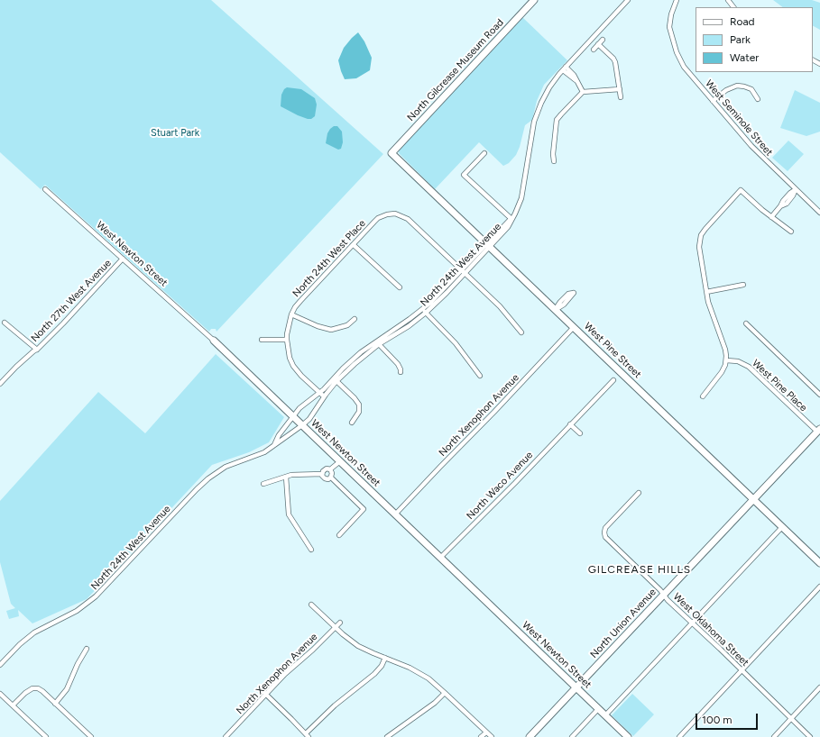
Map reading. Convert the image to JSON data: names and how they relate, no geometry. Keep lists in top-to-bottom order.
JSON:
{
  "streets": {
    "street": [
      "North Gilcrease Museum Road",
      "West Seminole Street",
      "West Newton Street",
      "North 24th West Place",
      "North 24th West Avenue",
      "North 27th West Avenue",
      "West Pine Street",
      "West Pine Place",
      "North Xenophon Avenue",
      "North Waco Avenue",
      "North Union Avenue",
      "West Oklahoma Street"
    ]
  },
  "crossings": [
    ["North Gilcrease Museum Road", "West Pine Street"],
    ["West Newton Street", "North 24th West Avenue"],
    ["West Newton Street", "North 27th West Avenue"],
    ["West Newton Street", "North Xenophon Avenue"],
    ["West Newton Street", "North Waco Avenue"],
    ["West Newton Street", "North Union Avenue"],
    ["North 24th West Place", "North 24th West Avenue"],
    ["North 24th West Avenue", "West Pine Street"],
    ["West Pine Street", "North Xenophon Avenue"],
    ["West Pine Street", "North Union Avenue"],
    ["West Pine Place", "North Union Avenue"],
    ["North Union Avenue", "West Oklahoma Street"]
  ],
  "districts": ["GILCREASE HILLS"],
  "parks": ["Stuart Park"],
  "legend": ["Road", "Park", "Water"],
  "scale_bar": "100 m"
}
